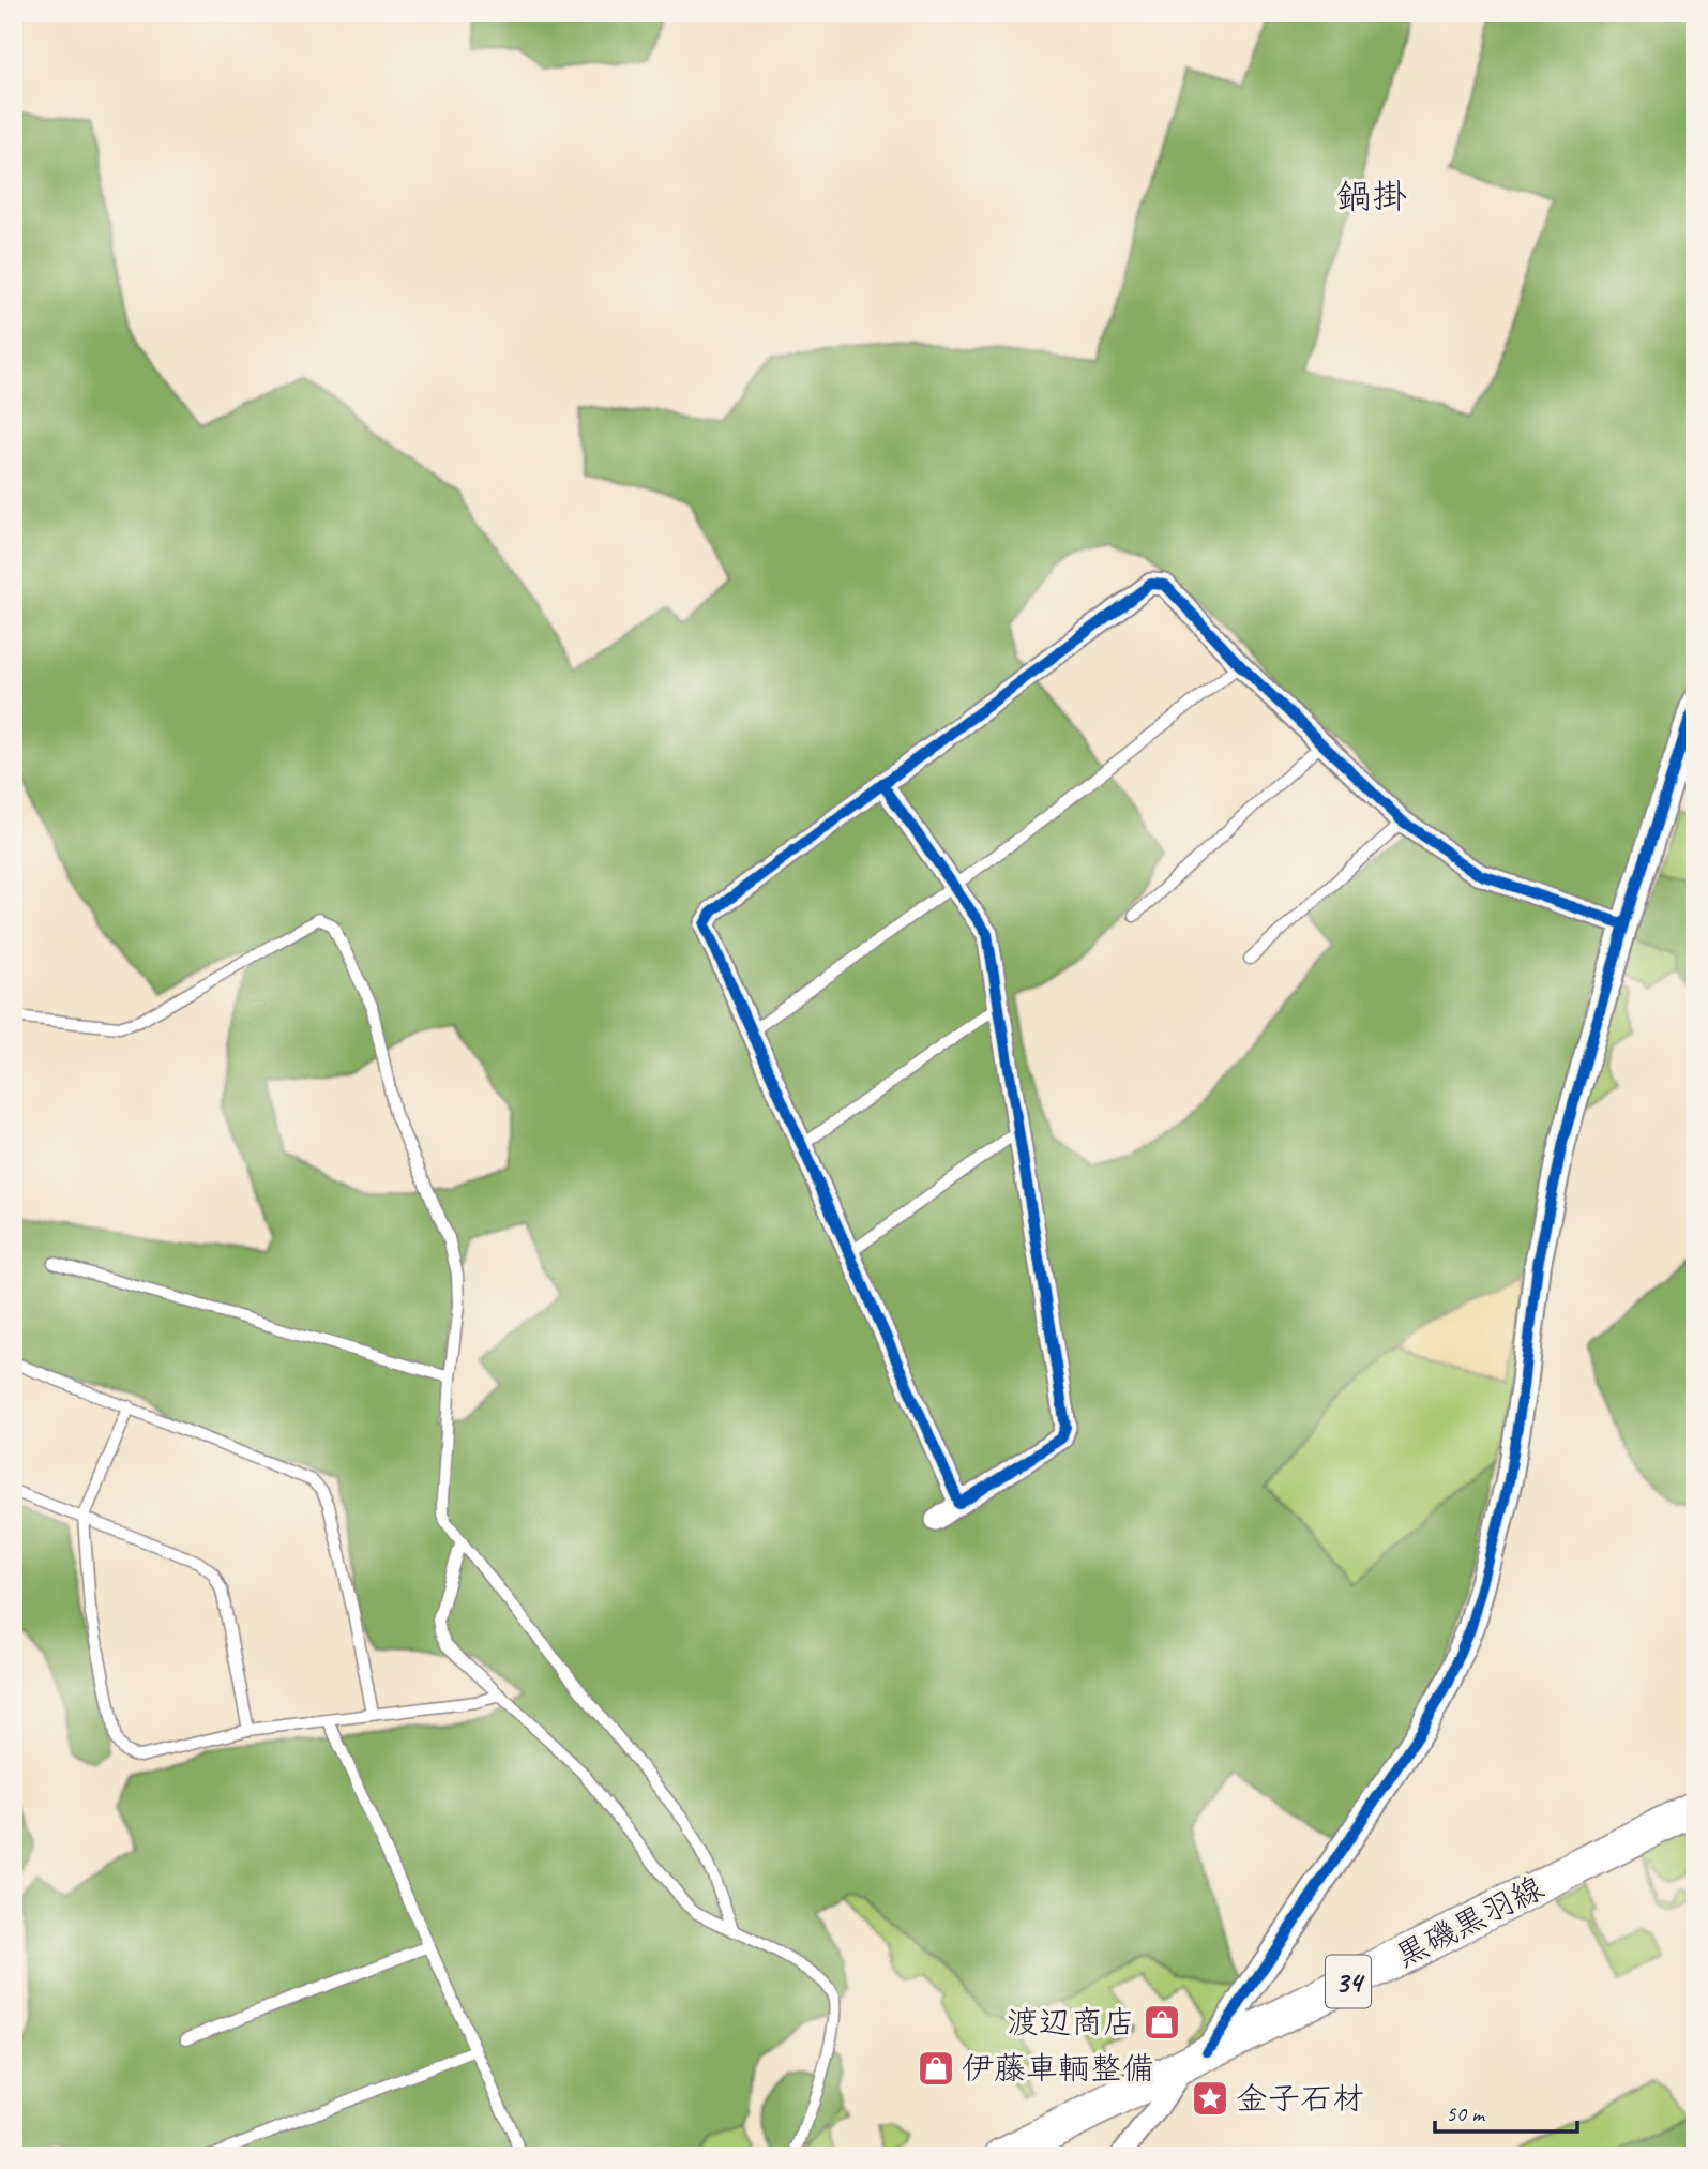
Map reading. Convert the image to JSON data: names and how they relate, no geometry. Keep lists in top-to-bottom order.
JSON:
{
  "streets": {
    "main road": ["黒磯黒羽線", "34"]
  },
  "districts": ["鍋掛"],
  "places": {
    "shop": ["渡辺商店", "伊藤車輌整備"],
    "place": ["金子石材"]
  },
  "scale_bar": "50 m"
}
